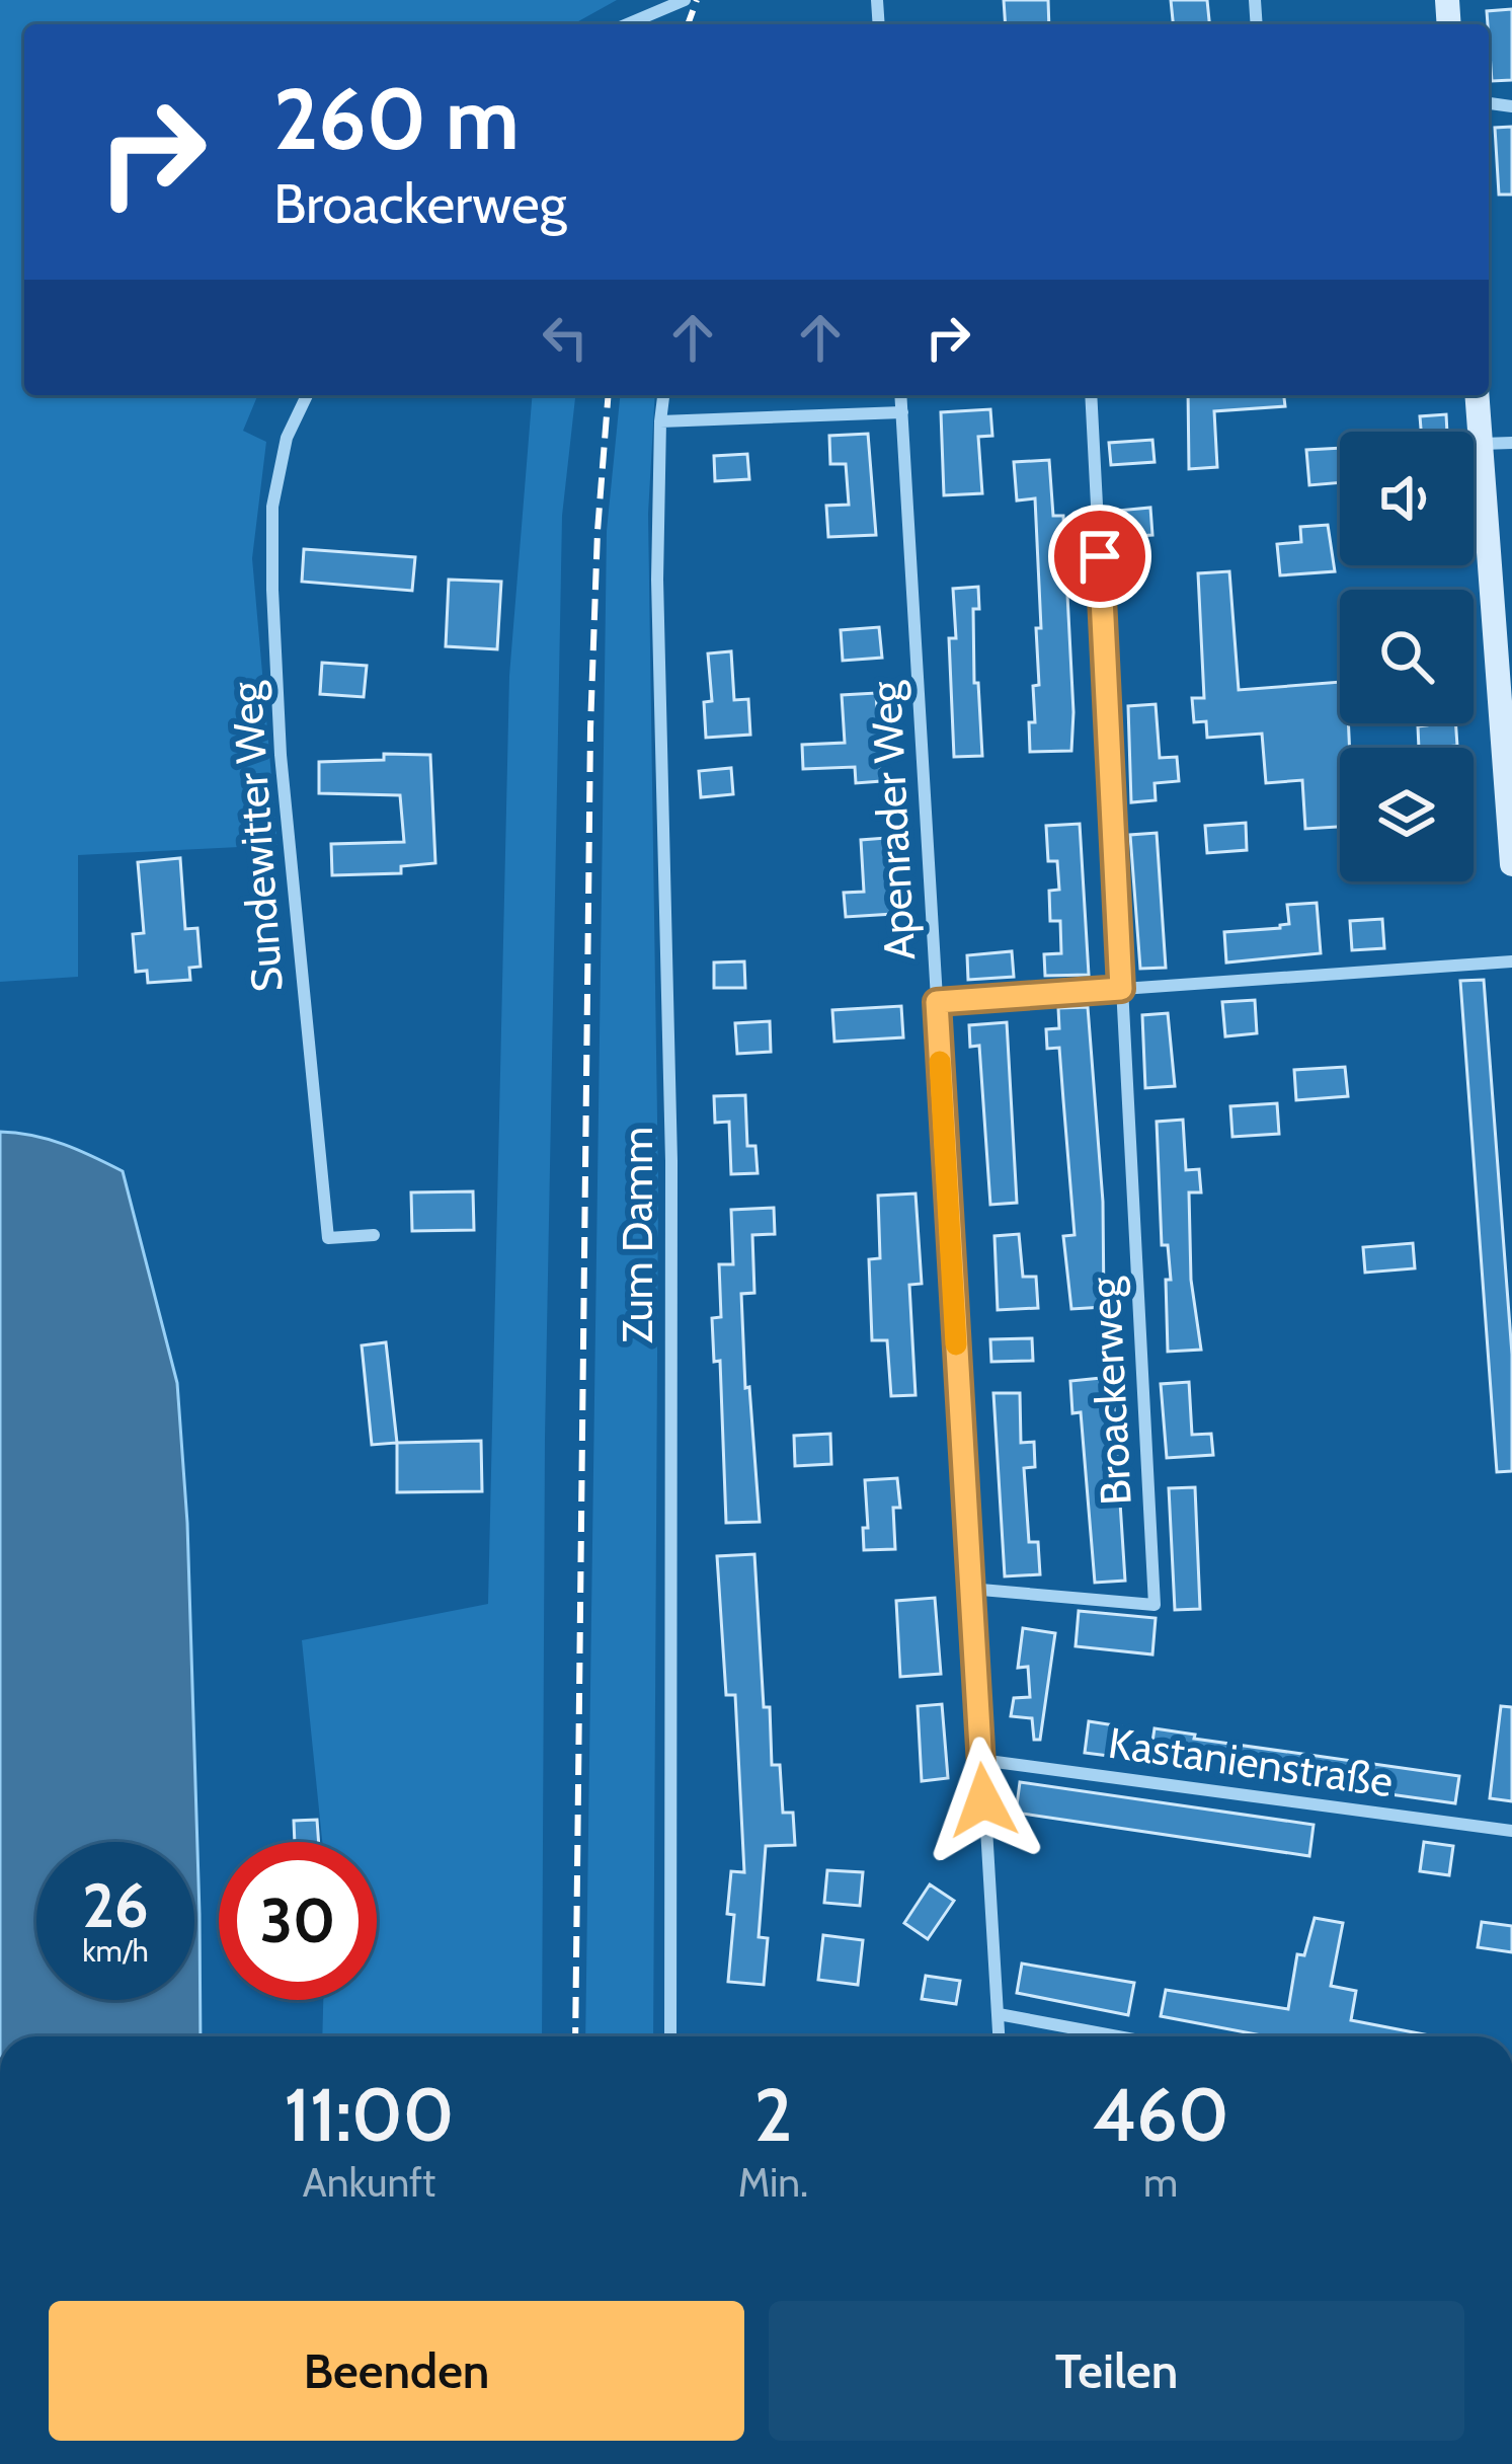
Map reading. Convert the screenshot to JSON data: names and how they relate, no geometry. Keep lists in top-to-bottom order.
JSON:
{
  "streets": {
    "street": [
      "Apenrader Weg",
      "Sundewitter Weg",
      "Zum Damm",
      "Broackerweg",
      "Kastanienstraße"
    ]
  },
  "crossings": [
    ["Apenrader Weg", "Broackerweg"],
    ["Apenrader Weg", "Kastanienstraße"]
  ],
  "page": {
    "turn": ["260 m", "Broackerweg"],
    "speed": "26 km/h",
    "limit": "30",
    "eta": [
      "11:00",
      "Ankunft",
      "2",
      "Min.",
      "460",
      "m"
    ],
    "buttons": ["Beenden", "Teilen"]
  }
}
